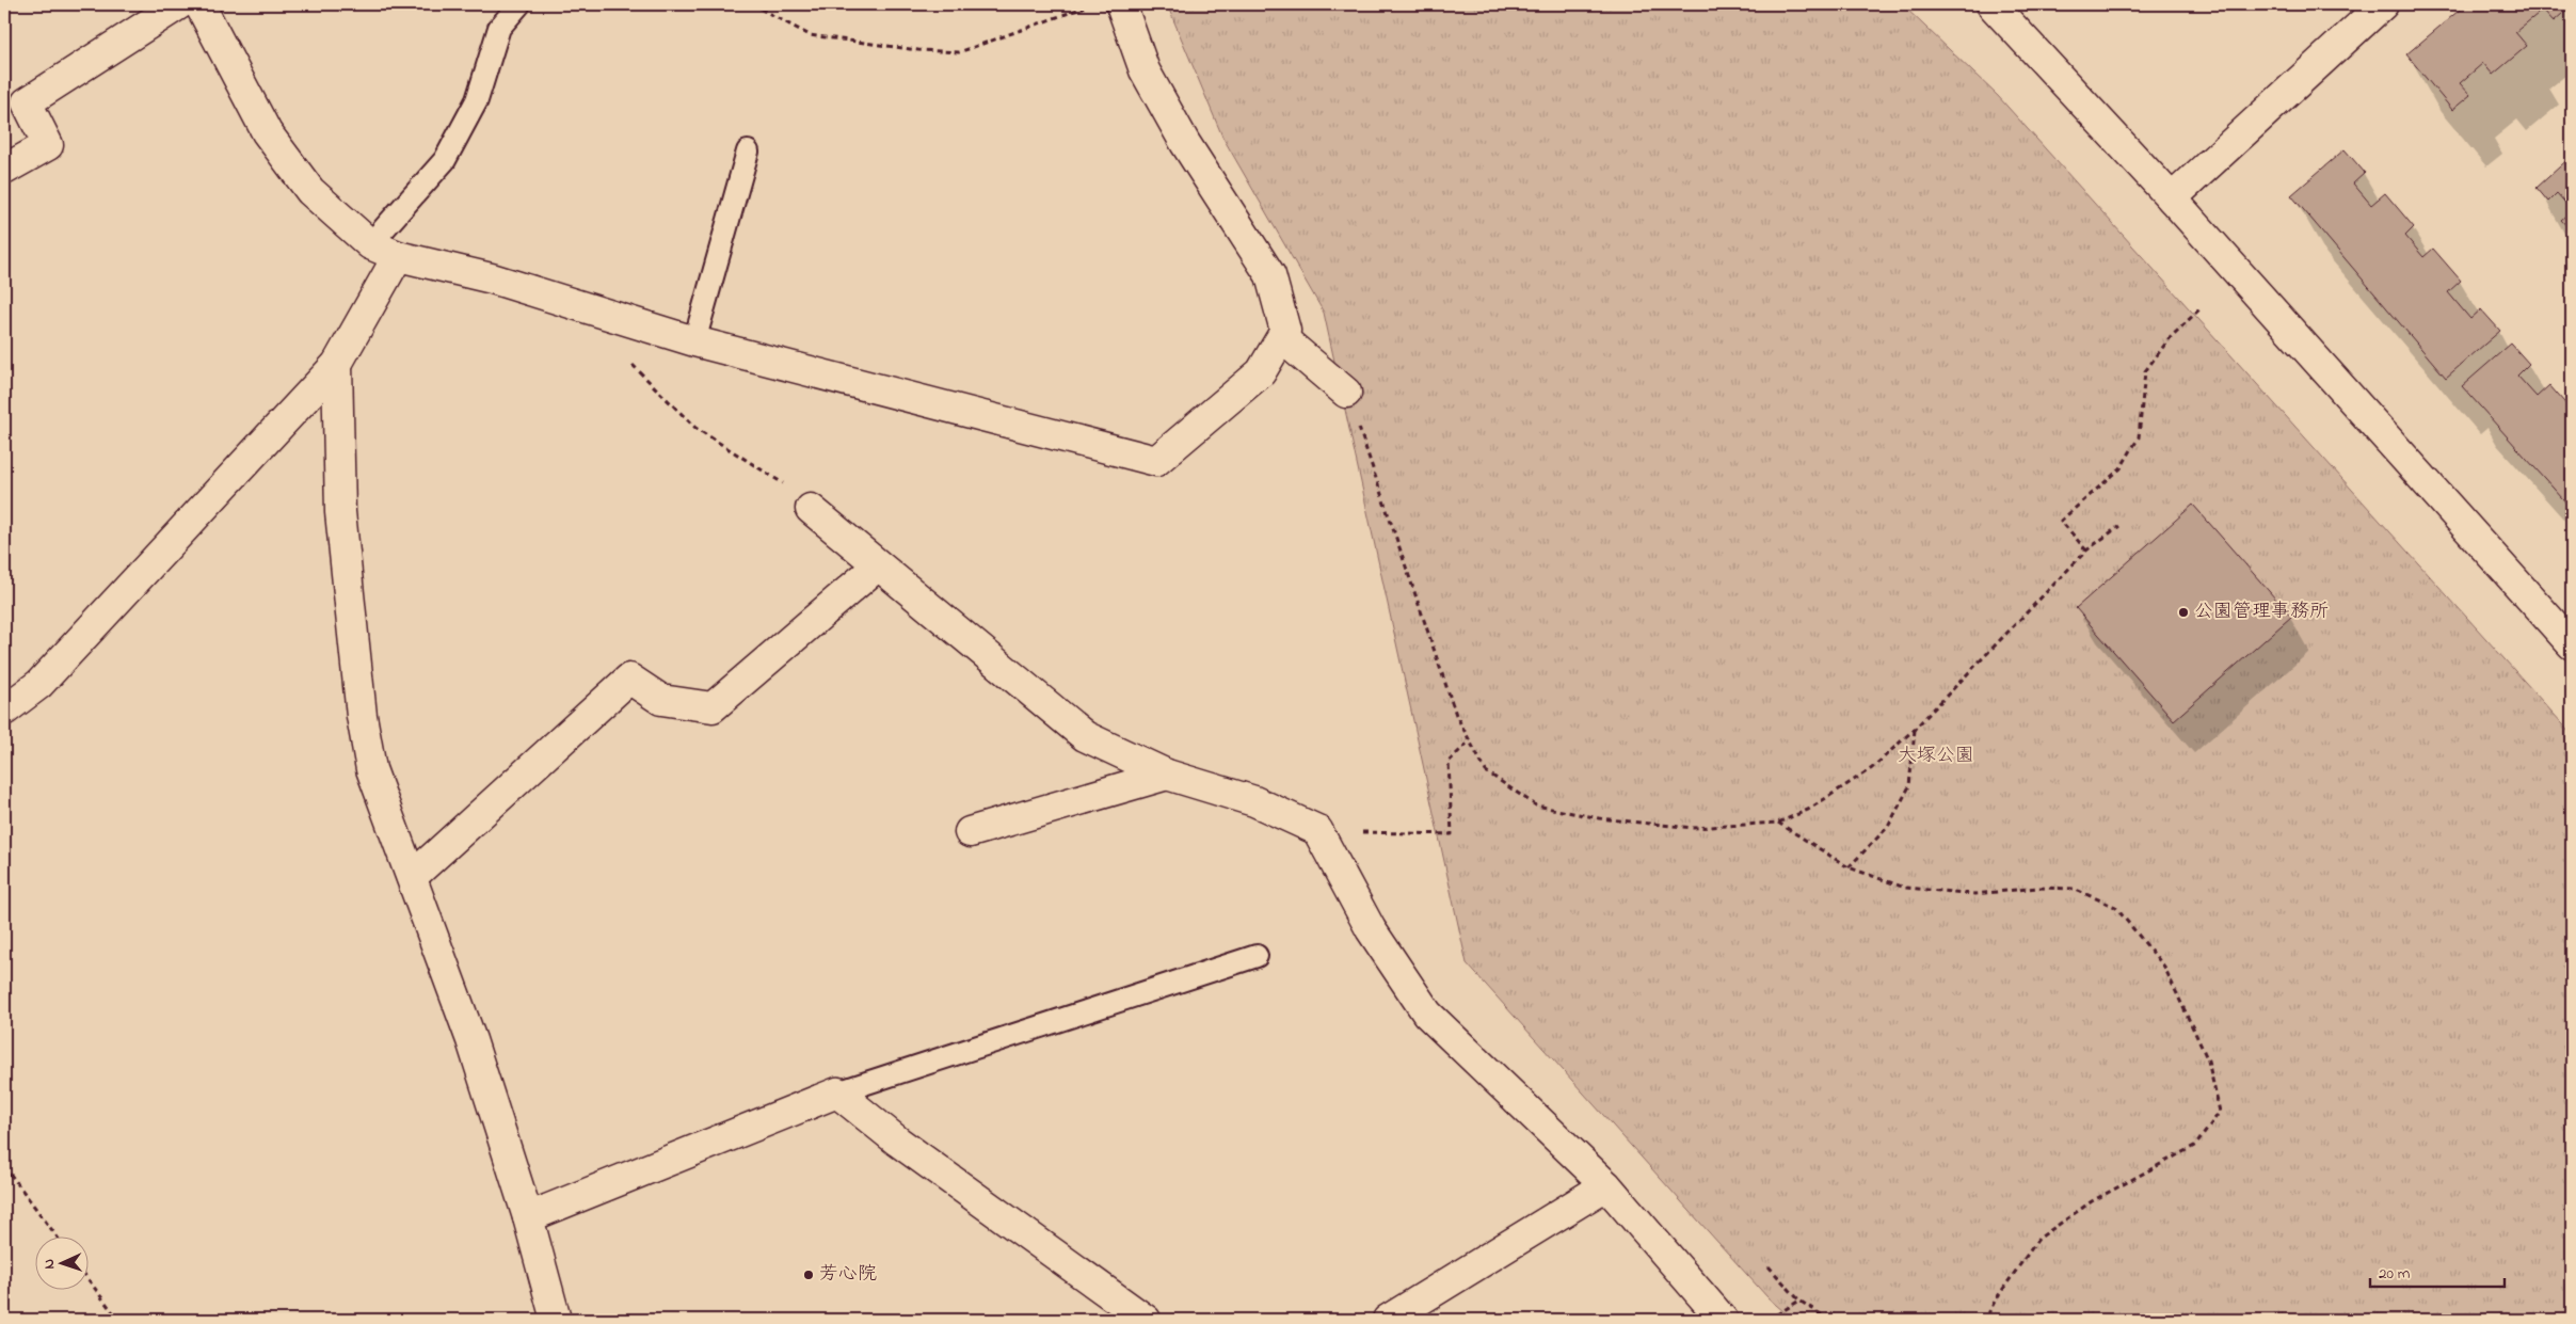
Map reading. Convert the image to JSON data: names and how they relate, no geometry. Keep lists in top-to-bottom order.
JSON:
{
  "parks": ["大塚公園"],
  "places": ["公園管理事務所", "芳心院"],
  "scale_bar": "20 m",
  "north": "left"
}
